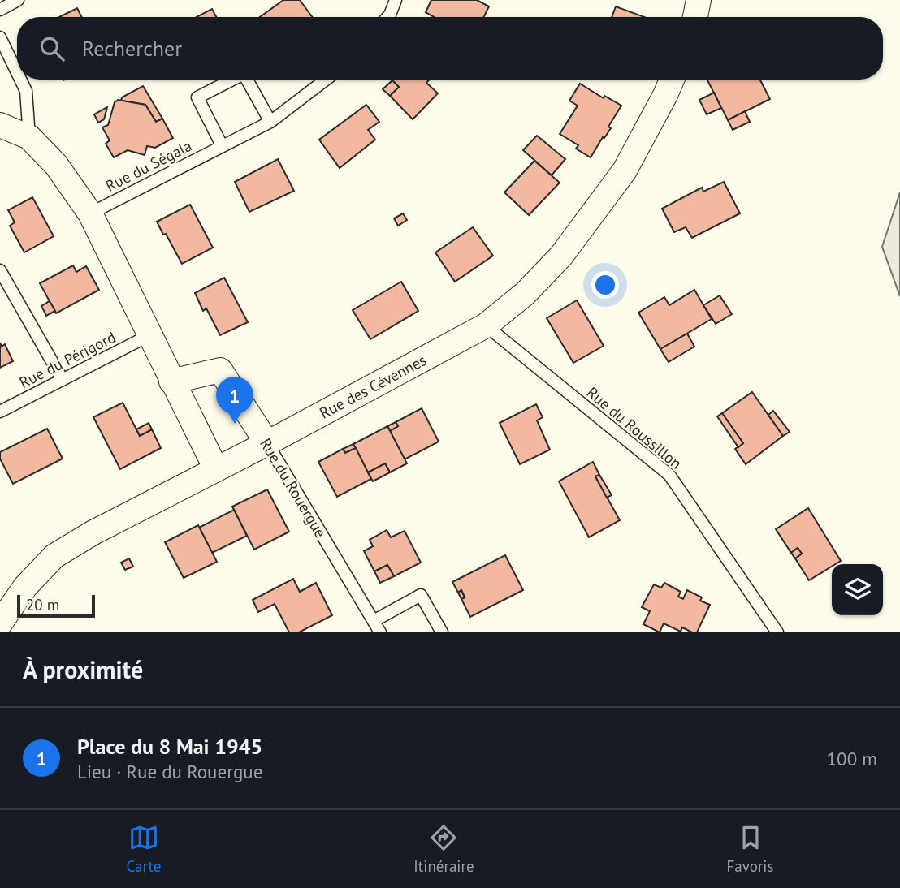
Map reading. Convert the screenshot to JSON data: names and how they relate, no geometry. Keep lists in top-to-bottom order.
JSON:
{
  "streets": {
    "street": ["Rue des Cévennes", "Rue du Rouergue"],
    "lane": ["Rue du Ségala", "Rue du Périgord", "Rue du Roussillon"]
  },
  "crossings": [
    ["Rue des Cévennes", "Rue du Roussillon"],
    ["Rue des Cévennes", "Rue du Rouergue"]
  ],
  "scale_bar": "20 m",
  "page": {
    "search": "Rechercher",
    "pins": "1",
    "scale": "20 m",
    "heading": "À proximité",
    "list": [
      {
        "mark": "1",
        "name": "Place du 8 Mai 1945",
        "note": "Lieu · Rue du Rouergue",
        "value": "100 m"
      }
    ],
    "nav": ["Carte", "Itinéraire", "Favoris"]
  }
}
